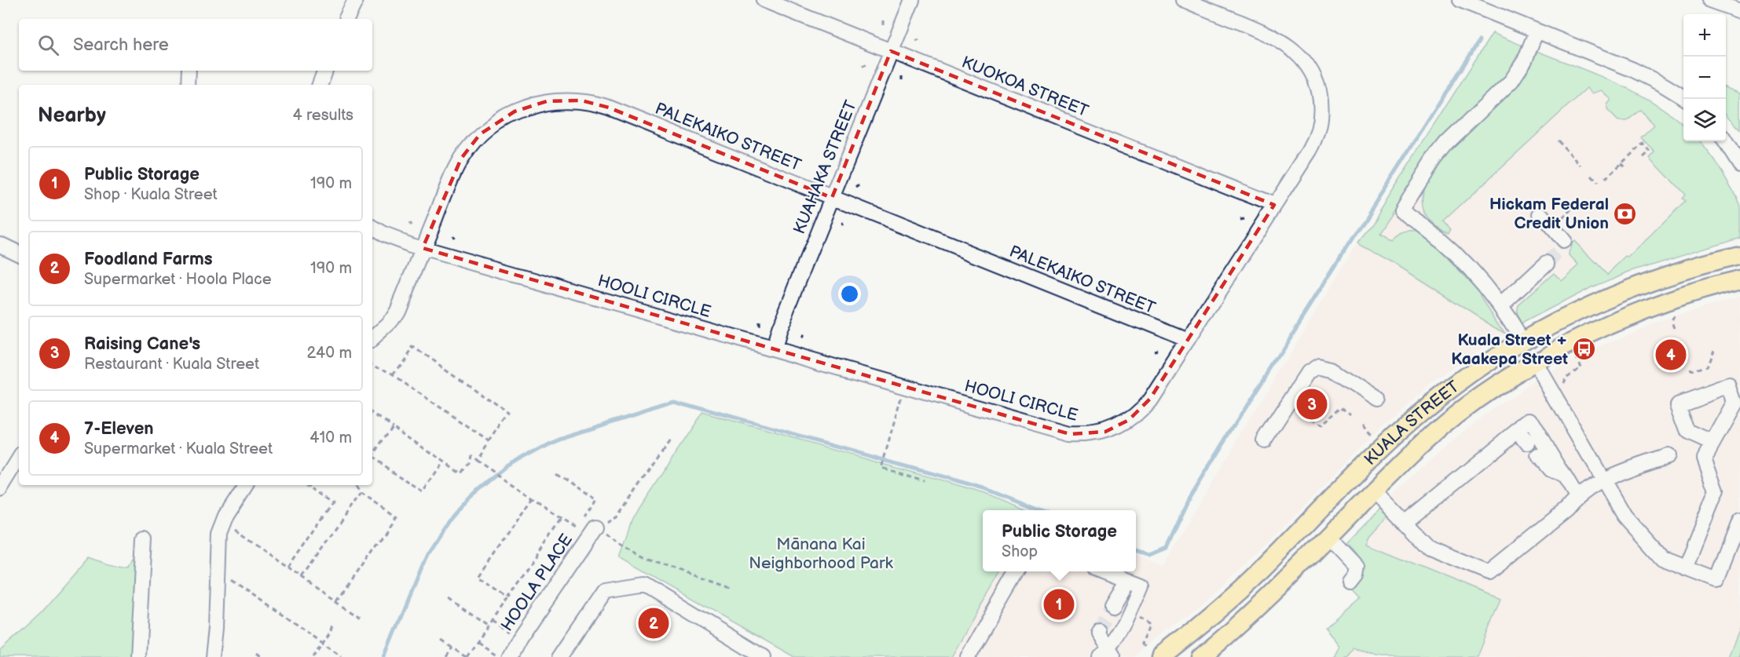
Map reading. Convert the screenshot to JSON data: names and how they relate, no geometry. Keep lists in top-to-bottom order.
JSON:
{
  "streets": {
    "main road": ["KUALA STREET"],
    "street": [
      "KUOKOA STREET",
      "PALEKAIKO STREET",
      "KUAHAKA STREET",
      "HOOLI CIRCLE",
      "HOOLA PLACE"
    ]
  },
  "crossings": [
    ["KUOKOA STREET", "KUAHAKA STREET"],
    ["KUOKOA STREET", "HOOLI CIRCLE"],
    ["PALEKAIKO STREET", "KUAHAKA STREET"],
    ["PALEKAIKO STREET", "HOOLI CIRCLE"],
    ["KUAHAKA STREET", "HOOLI CIRCLE"]
  ],
  "parks": ["Mānana Kai Neighborhood Park"],
  "places": {
    "bank": ["Hickam Federal Credit Union"],
    "bus stop": ["Kuala Street + Kaakepa Street"]
  },
  "page": {
    "map_buttons": ["+", "−"],
    "search": "Search here",
    "heading": ["Nearby", "4 results"],
    "list": [
      {
        "mark": "1",
        "name": "Public Storage",
        "note": "Shop · Kuala Street",
        "value": "190 m"
      },
      {
        "mark": "2",
        "name": "Foodland Farms",
        "note": "Supermarket · Hoola Place",
        "value": "190 m"
      },
      {
        "mark": "3",
        "name": "Raising Cane's",
        "note": "Restaurant · Kuala Street",
        "value": "240 m"
      },
      {
        "mark": "4",
        "name": "7-Eleven",
        "note": "Supermarket · Kuala Street",
        "value": "410 m"
      }
    ],
    "pins": [
      "4",
      "3",
      "1",
      "2"
    ],
    "popup": ["Public Storage", "Shop"]
  }
}
